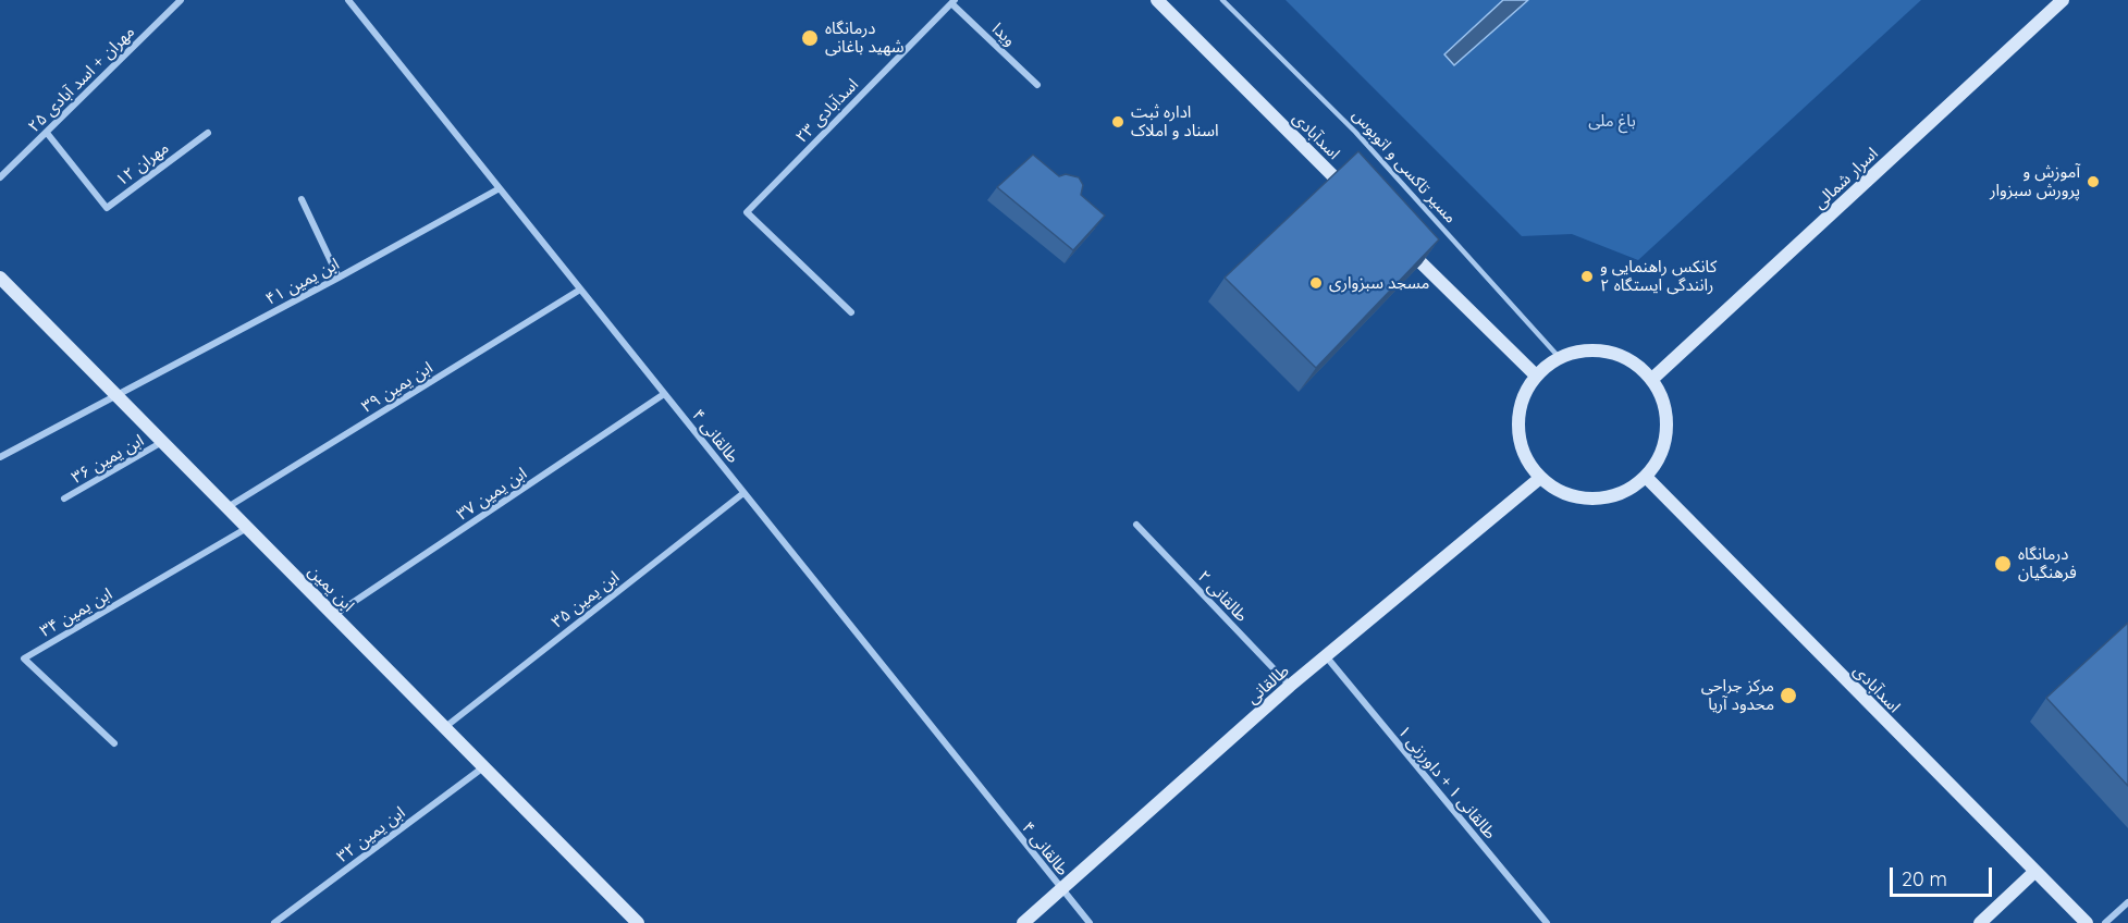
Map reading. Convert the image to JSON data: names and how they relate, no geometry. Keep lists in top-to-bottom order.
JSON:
{
  "streets": {
    "main road": [
      "اسدآبادی",
      "اسرار شمالی",
      "ابن یمین",
      "طالقانی"
    ],
    "street": [
      "ویدا",
      "مهران + اسد آبادی ۲۵",
      "اسدآبادی ۲۳",
      "مهران ۱۲",
      "ابن یمین ۴۱",
      "ابن یمین ۳۹",
      "طالقانی ۴",
      "ابن یمین ۳۶",
      "ابن یمین ۳۷",
      "طالقانی ۲",
      "ابن یمین ۳۵",
      "ابن یمین ۳۴",
      "طالقانی ۱ + داورزنی ۱",
      "ابن یمین ۳۲"
    ],
    "lane": ["مسیر تاکسی و اتوبوس"]
  },
  "crossings": [
    ["ویدا", "اسدآبادی ۲۳"],
    ["مهران + اسد آبادی ۲۵", "مهران ۱۲"],
    ["اسدآبادی", "مسیر تاکسی و اتوبوس"],
    ["اسدآبادی", "اسرار شمالی"],
    ["اسدآبادی", "طالقانی"],
    ["مسیر تاکسی و اتوبوس", "اسرار شمالی"],
    ["مسیر تاکسی و اتوبوس", "طالقانی"],
    ["اسرار شمالی", "طالقانی"],
    ["ابن یمین ۴۱", "طالقانی ۴"],
    ["ابن یمین ۴۱", "ابن یمین"],
    ["ابن یمین ۳۹", "طالقانی ۴"],
    ["ابن یمین ۳۹", "ابن یمین"],
    ["طالقانی ۴", "ابن یمین ۳۷"],
    ["طالقانی ۴", "ابن یمین ۳۵"],
    ["طالقانی ۴", "طالقانی"],
    ["ابن یمین ۳۶", "ابن یمین"],
    ["ابن یمین ۳۷", "ابن یمین"],
    ["ابن یمین", "ابن یمین ۳۵"],
    ["ابن یمین", "ابن یمین ۳۴"],
    ["ابن یمین", "ابن یمین ۳۲"],
    ["طالقانی ۲", "طالقانی"],
    ["طالقانی", "طالقانی ۱ + داورزنی ۱"]
  ],
  "parks": ["باغ ملی"],
  "places": [
    "درمانگاه شهید باغانی",
    "اداره ثبت اسناد و املاک",
    "آموزش و پرورش سبزوار",
    "کانکس راهنمایی و رانندگی ایستگاه ۲",
    "مسجد سبزواری",
    "درمانگاه فرهنگیان",
    "مرکز جراحی محدود آریا"
  ],
  "scale_bar": "20 m"
}
